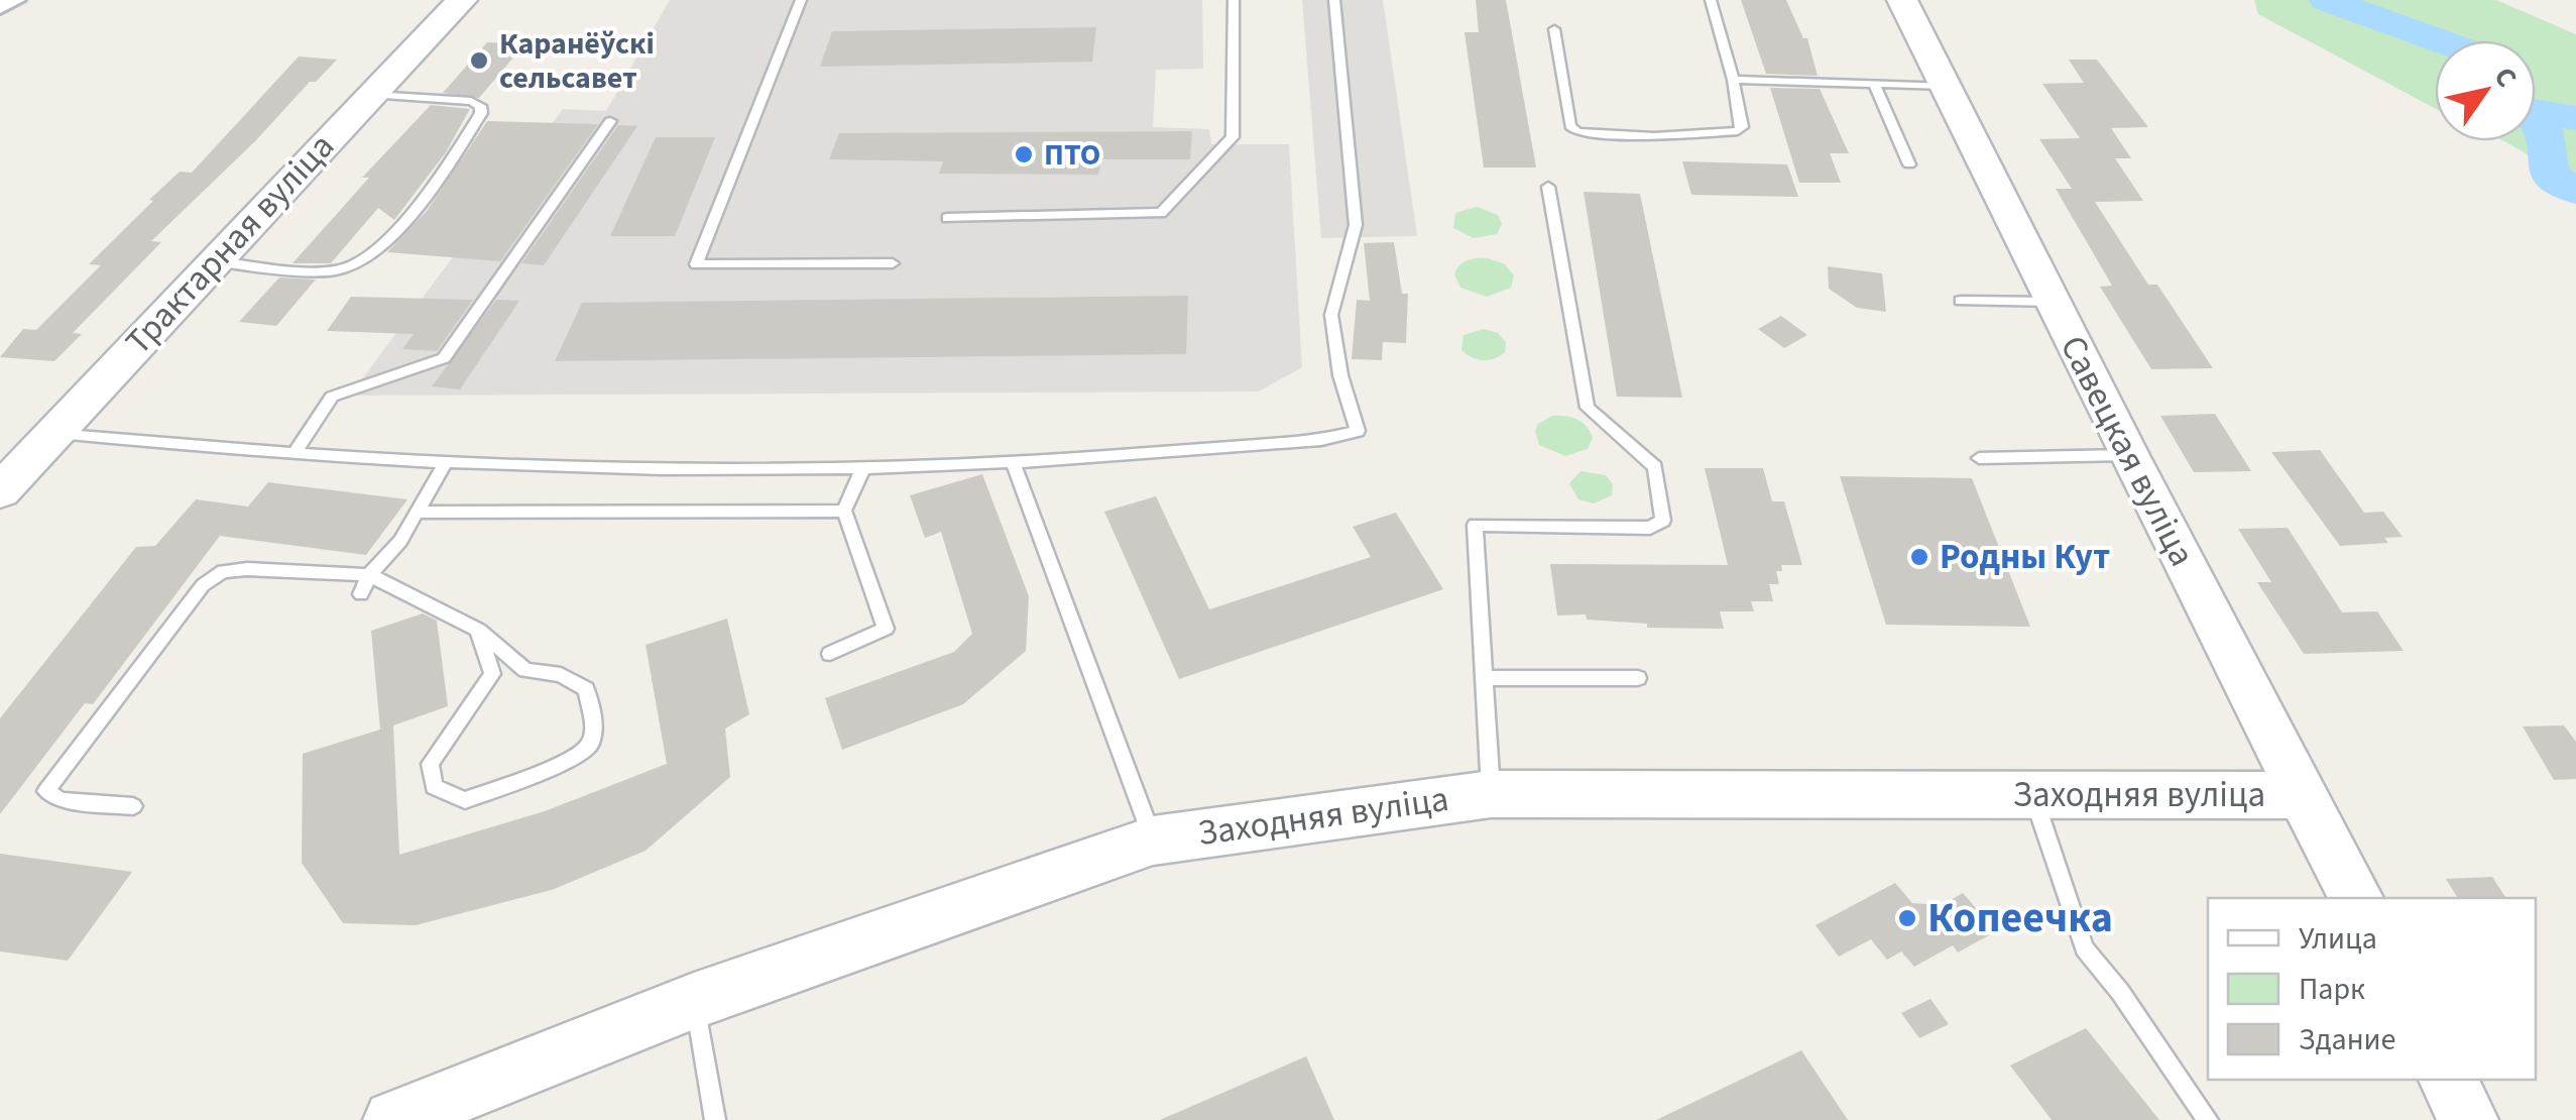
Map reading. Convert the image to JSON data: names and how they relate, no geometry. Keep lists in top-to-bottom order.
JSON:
{
  "streets": {
    "street": ["Трактарная вуліца", "Савецкая вуліца", "Заходняя вуліца"]
  },
  "crossings": [
    ["Савецкая вуліца", "Заходняя вуліца"]
  ],
  "places": [
    "Каранёўскі сельсавет",
    "ПТО",
    "Родны Кут",
    "Копеечка"
  ],
  "legend": ["Улица", "Парк", "Здание"],
  "north": "top right"
}
